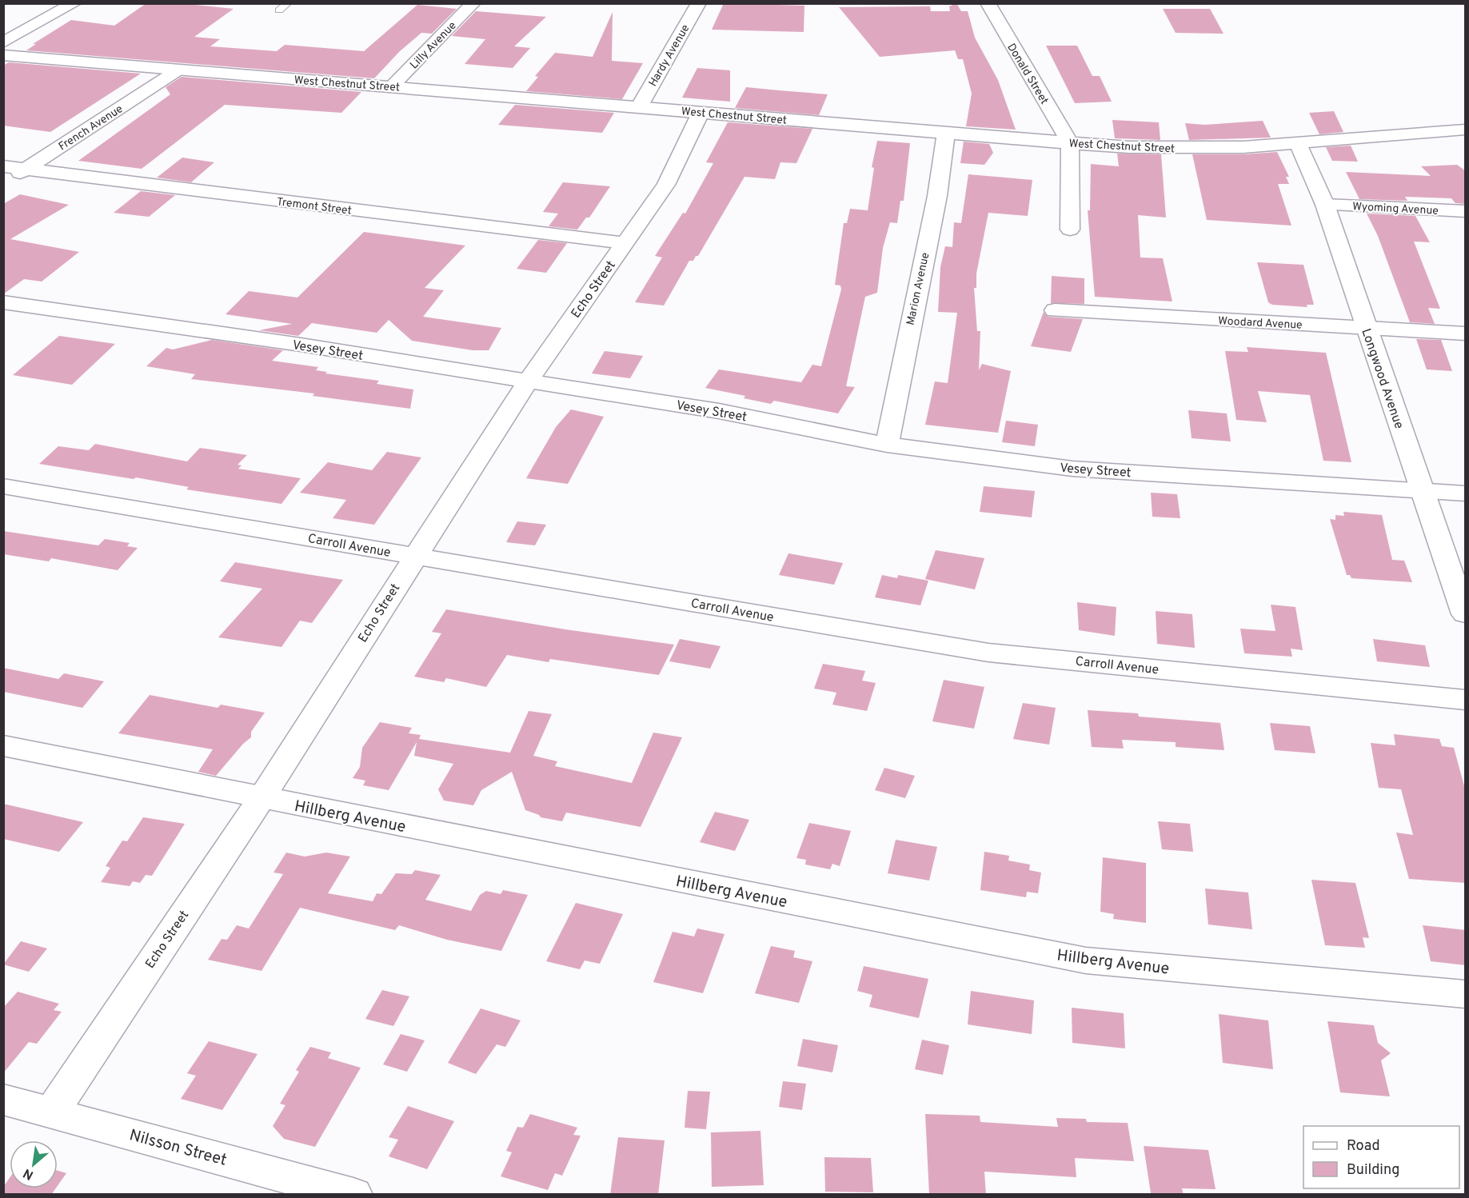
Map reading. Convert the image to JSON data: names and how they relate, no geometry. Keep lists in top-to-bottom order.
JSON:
{
  "streets": {
    "street": [
      "Lilly Avenue",
      "Hardy Avenue",
      "Donald Street",
      "West Chestnut Street",
      "French Avenue",
      "Tremont Street",
      "Wyoming Avenue",
      "Echo Street",
      "Marion Avenue",
      "Woodard Avenue",
      "Vesey Street",
      "Longwood Avenue",
      "Carroll Avenue",
      "Hillberg Avenue",
      "Nilsson Street"
    ]
  },
  "crossings": [
    ["Lilly Avenue", "West Chestnut Street"],
    ["Hardy Avenue", "West Chestnut Street"],
    ["Donald Street", "West Chestnut Street"],
    ["West Chestnut Street", "French Avenue"],
    ["West Chestnut Street", "Echo Street"],
    ["West Chestnut Street", "Marion Avenue"],
    ["West Chestnut Street", "Longwood Avenue"],
    ["French Avenue", "Tremont Street"],
    ["Tremont Street", "Echo Street"],
    ["Wyoming Avenue", "Longwood Avenue"],
    ["Echo Street", "Vesey Street"],
    ["Echo Street", "Carroll Avenue"],
    ["Echo Street", "Hillberg Avenue"],
    ["Echo Street", "Nilsson Street"],
    ["Marion Avenue", "Vesey Street"],
    ["Woodard Avenue", "Longwood Avenue"],
    ["Vesey Street", "Longwood Avenue"]
  ],
  "legend": ["Road", "Building"],
  "north": "bottom left"
}
